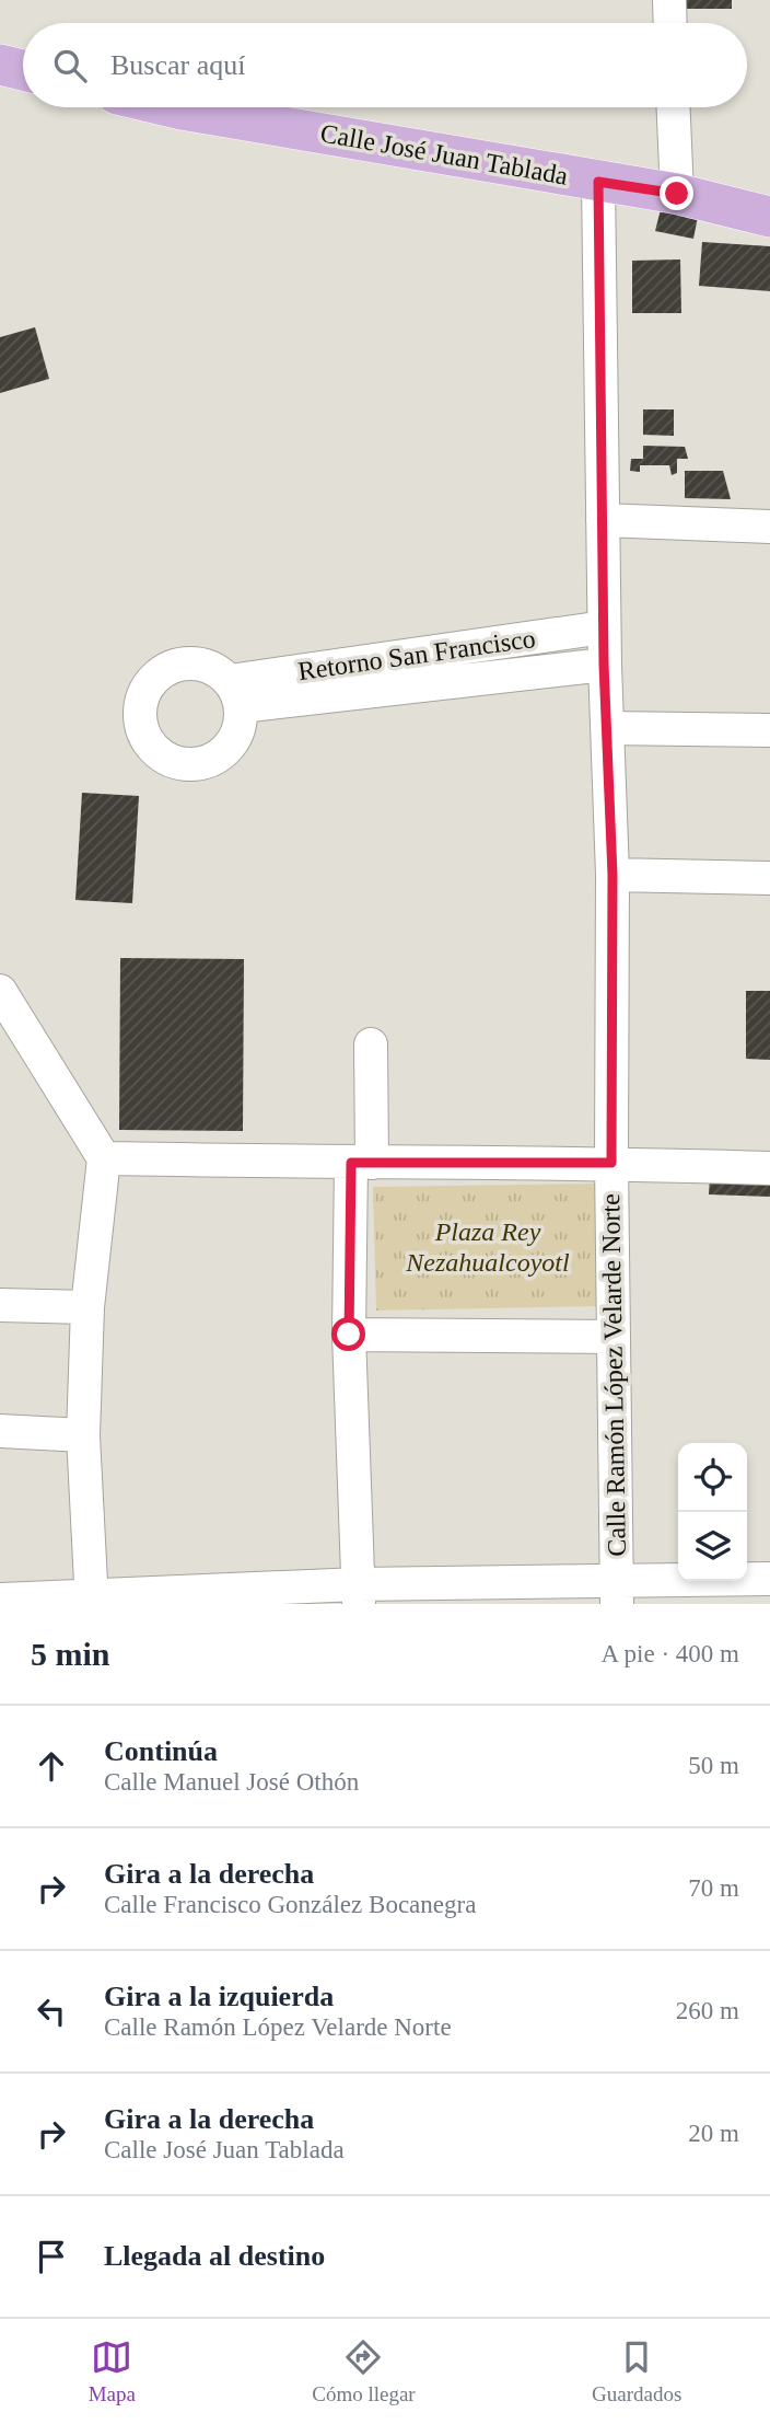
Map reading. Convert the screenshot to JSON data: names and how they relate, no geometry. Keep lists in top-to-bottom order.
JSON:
{
  "streets": {
    "main road": ["Calle José Juan Tablada"],
    "street": ["Retorno San Francisco", "Calle Ramón López Velarde Norte"]
  },
  "crossings": [
    ["Calle José Juan Tablada", "Calle Ramón López Velarde Norte"],
    ["Retorno San Francisco", "Calle Ramón López Velarde Norte"]
  ],
  "parks": ["Plaza Rey Nezahualcoyotl"],
  "page": {
    "search": "Buscar aquí",
    "heading": ["5 min", "A pie · 400 m"],
    "list": [
      ["Continúa", "Calle Manuel José Othón", "50 m"],
      ["Gira a la derecha", "Calle Francisco González Bocanegra", "70 m"],
      ["Gira a la izquierda", "Calle Ramón López Velarde Norte", "260 m"],
      ["Gira a la derecha", "Calle José Juan Tablada", "20 m"],
      "Llegada al destino"
    ],
    "nav": ["Mapa", "Cómo llegar", "Guardados"]
  }
}
